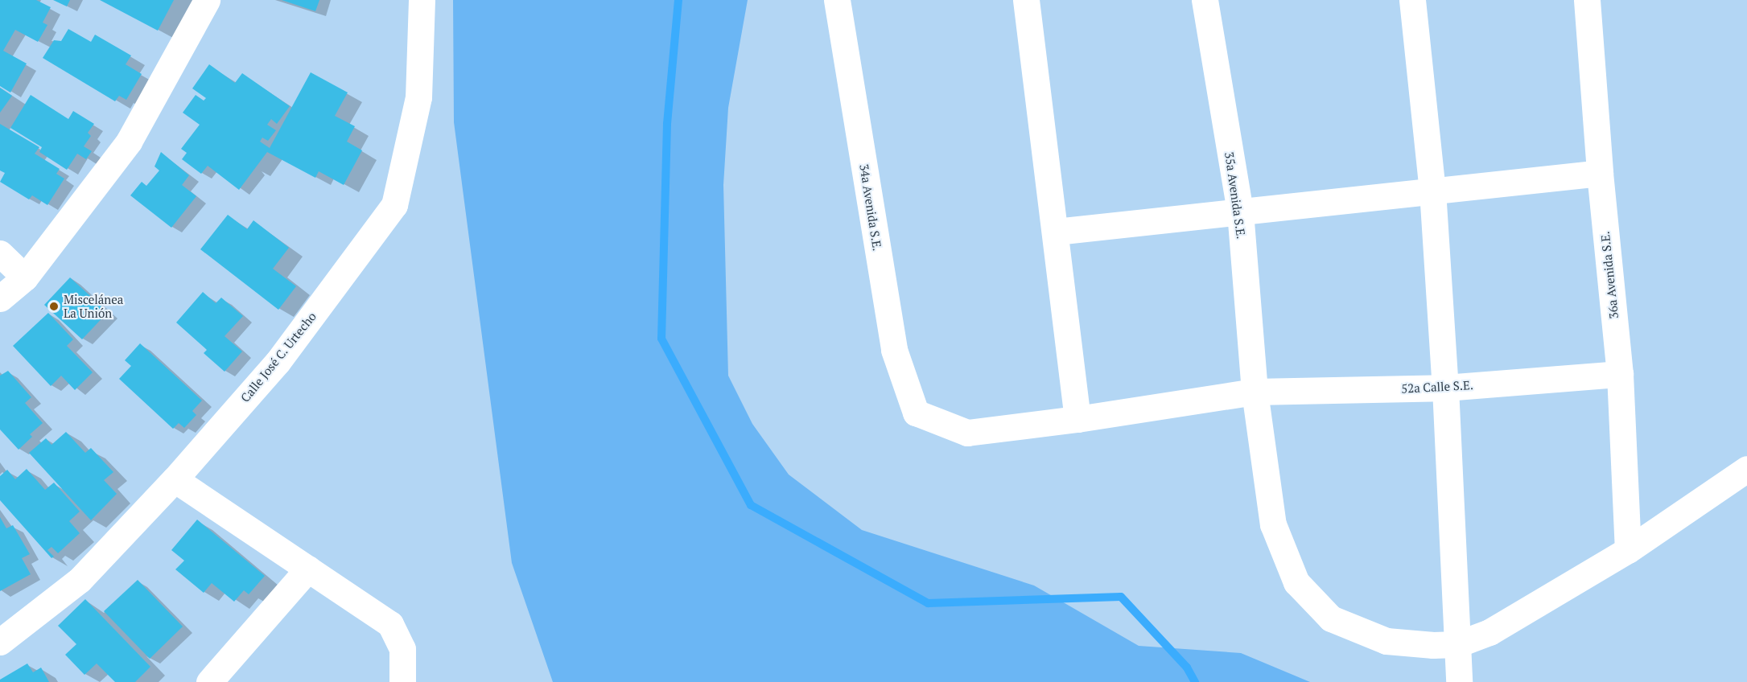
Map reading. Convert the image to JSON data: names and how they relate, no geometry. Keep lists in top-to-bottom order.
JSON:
{
  "streets": {
    "street": [
      "35a Avenida S.E.",
      "34a Avenida S.E.",
      "36a Avenida S.E.",
      "Calle José C. Urtecho",
      "52a Calle S.E."
    ]
  },
  "crossings": [
    ["35a Avenida S.E.", "36a Avenida S.E."],
    ["35a Avenida S.E.", "52a Calle S.E."],
    ["34a Avenida S.E.", "52a Calle S.E."],
    ["36a Avenida S.E.", "52a Calle S.E."]
  ],
  "places": ["Miscelánea La Unión"]
}
